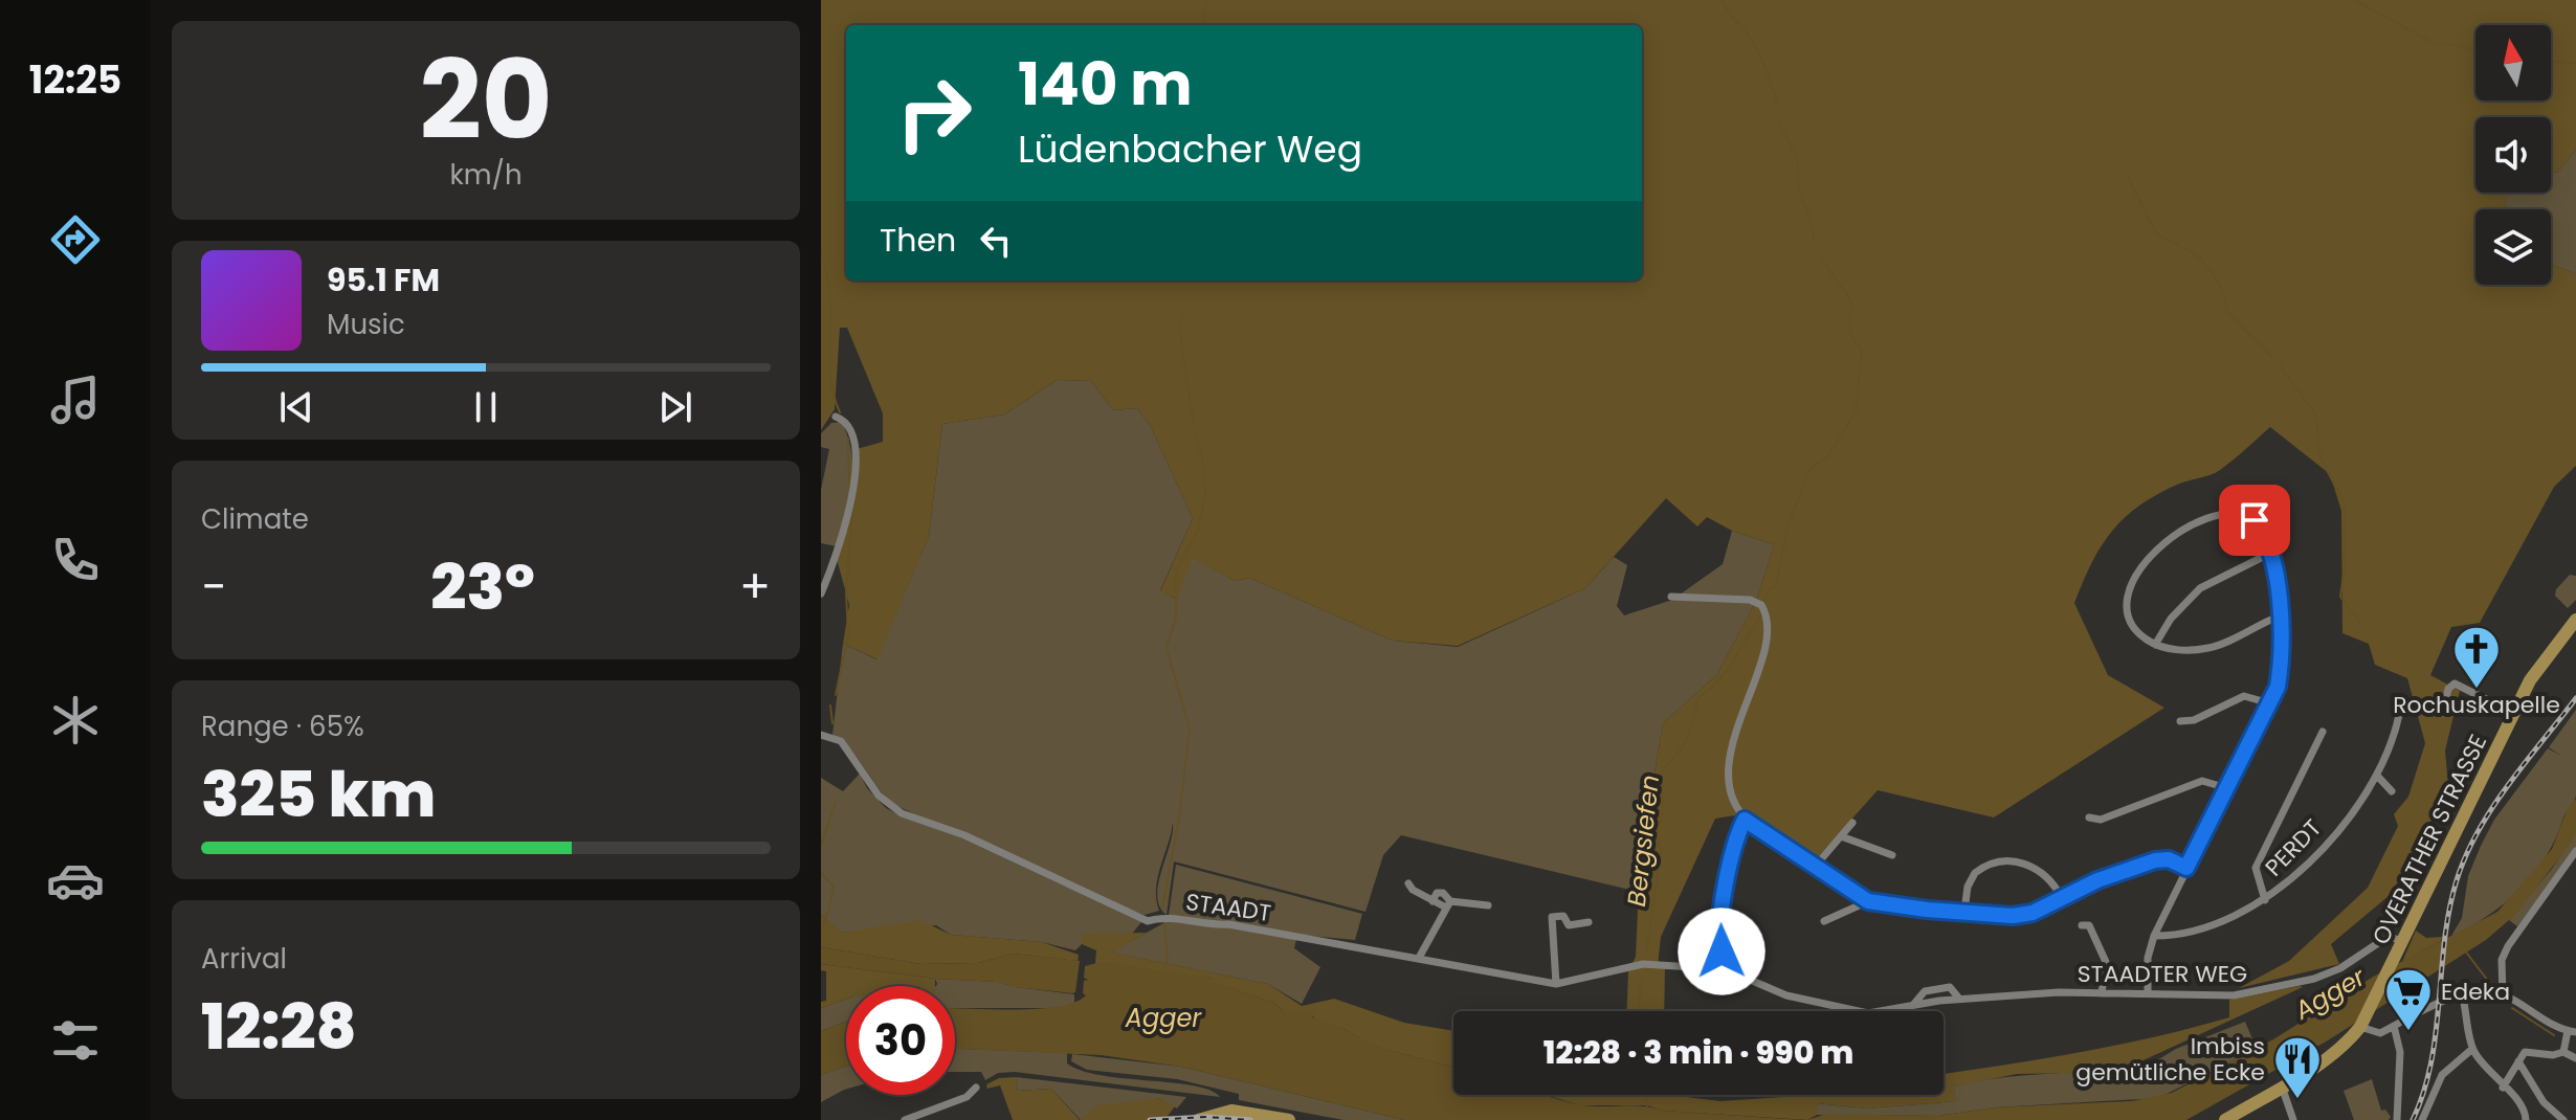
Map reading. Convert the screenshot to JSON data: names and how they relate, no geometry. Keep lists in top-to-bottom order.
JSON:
{
  "streets": {
    "main road": ["OVERATHER STRASSE"],
    "street": ["PERDT", "STAADT", "STAADTER WEG"]
  },
  "crossings": [
    ["OVERATHER STRASSE", "STAADTER WEG"],
    ["STAADT", "STAADTER WEG"]
  ],
  "water": ["Bergsiefen", "Agger"],
  "places": {
    "church": ["Rochuskapelle"],
    "supermarket": ["Edeka"],
    "restaurant": ["Imbiss gemütliche Ecke"]
  },
  "north": "top",
  "page": {
    "tabs": "12:25",
    "tile": [
      ["20", "km/h"],
      "Climate",
      ["Range · 65%", "325 km"],
      ["Arrival", "12:28"]
    ],
    "turn": ["140 m", "Lüdenbacher Weg"],
    "then": "Then",
    "song": ["95.1 FM", "Music"],
    "heat": ["−", "23°", "+"],
    "limit": "30",
    "trip": "12:28 · 3 min · 990 m"
  }
}
